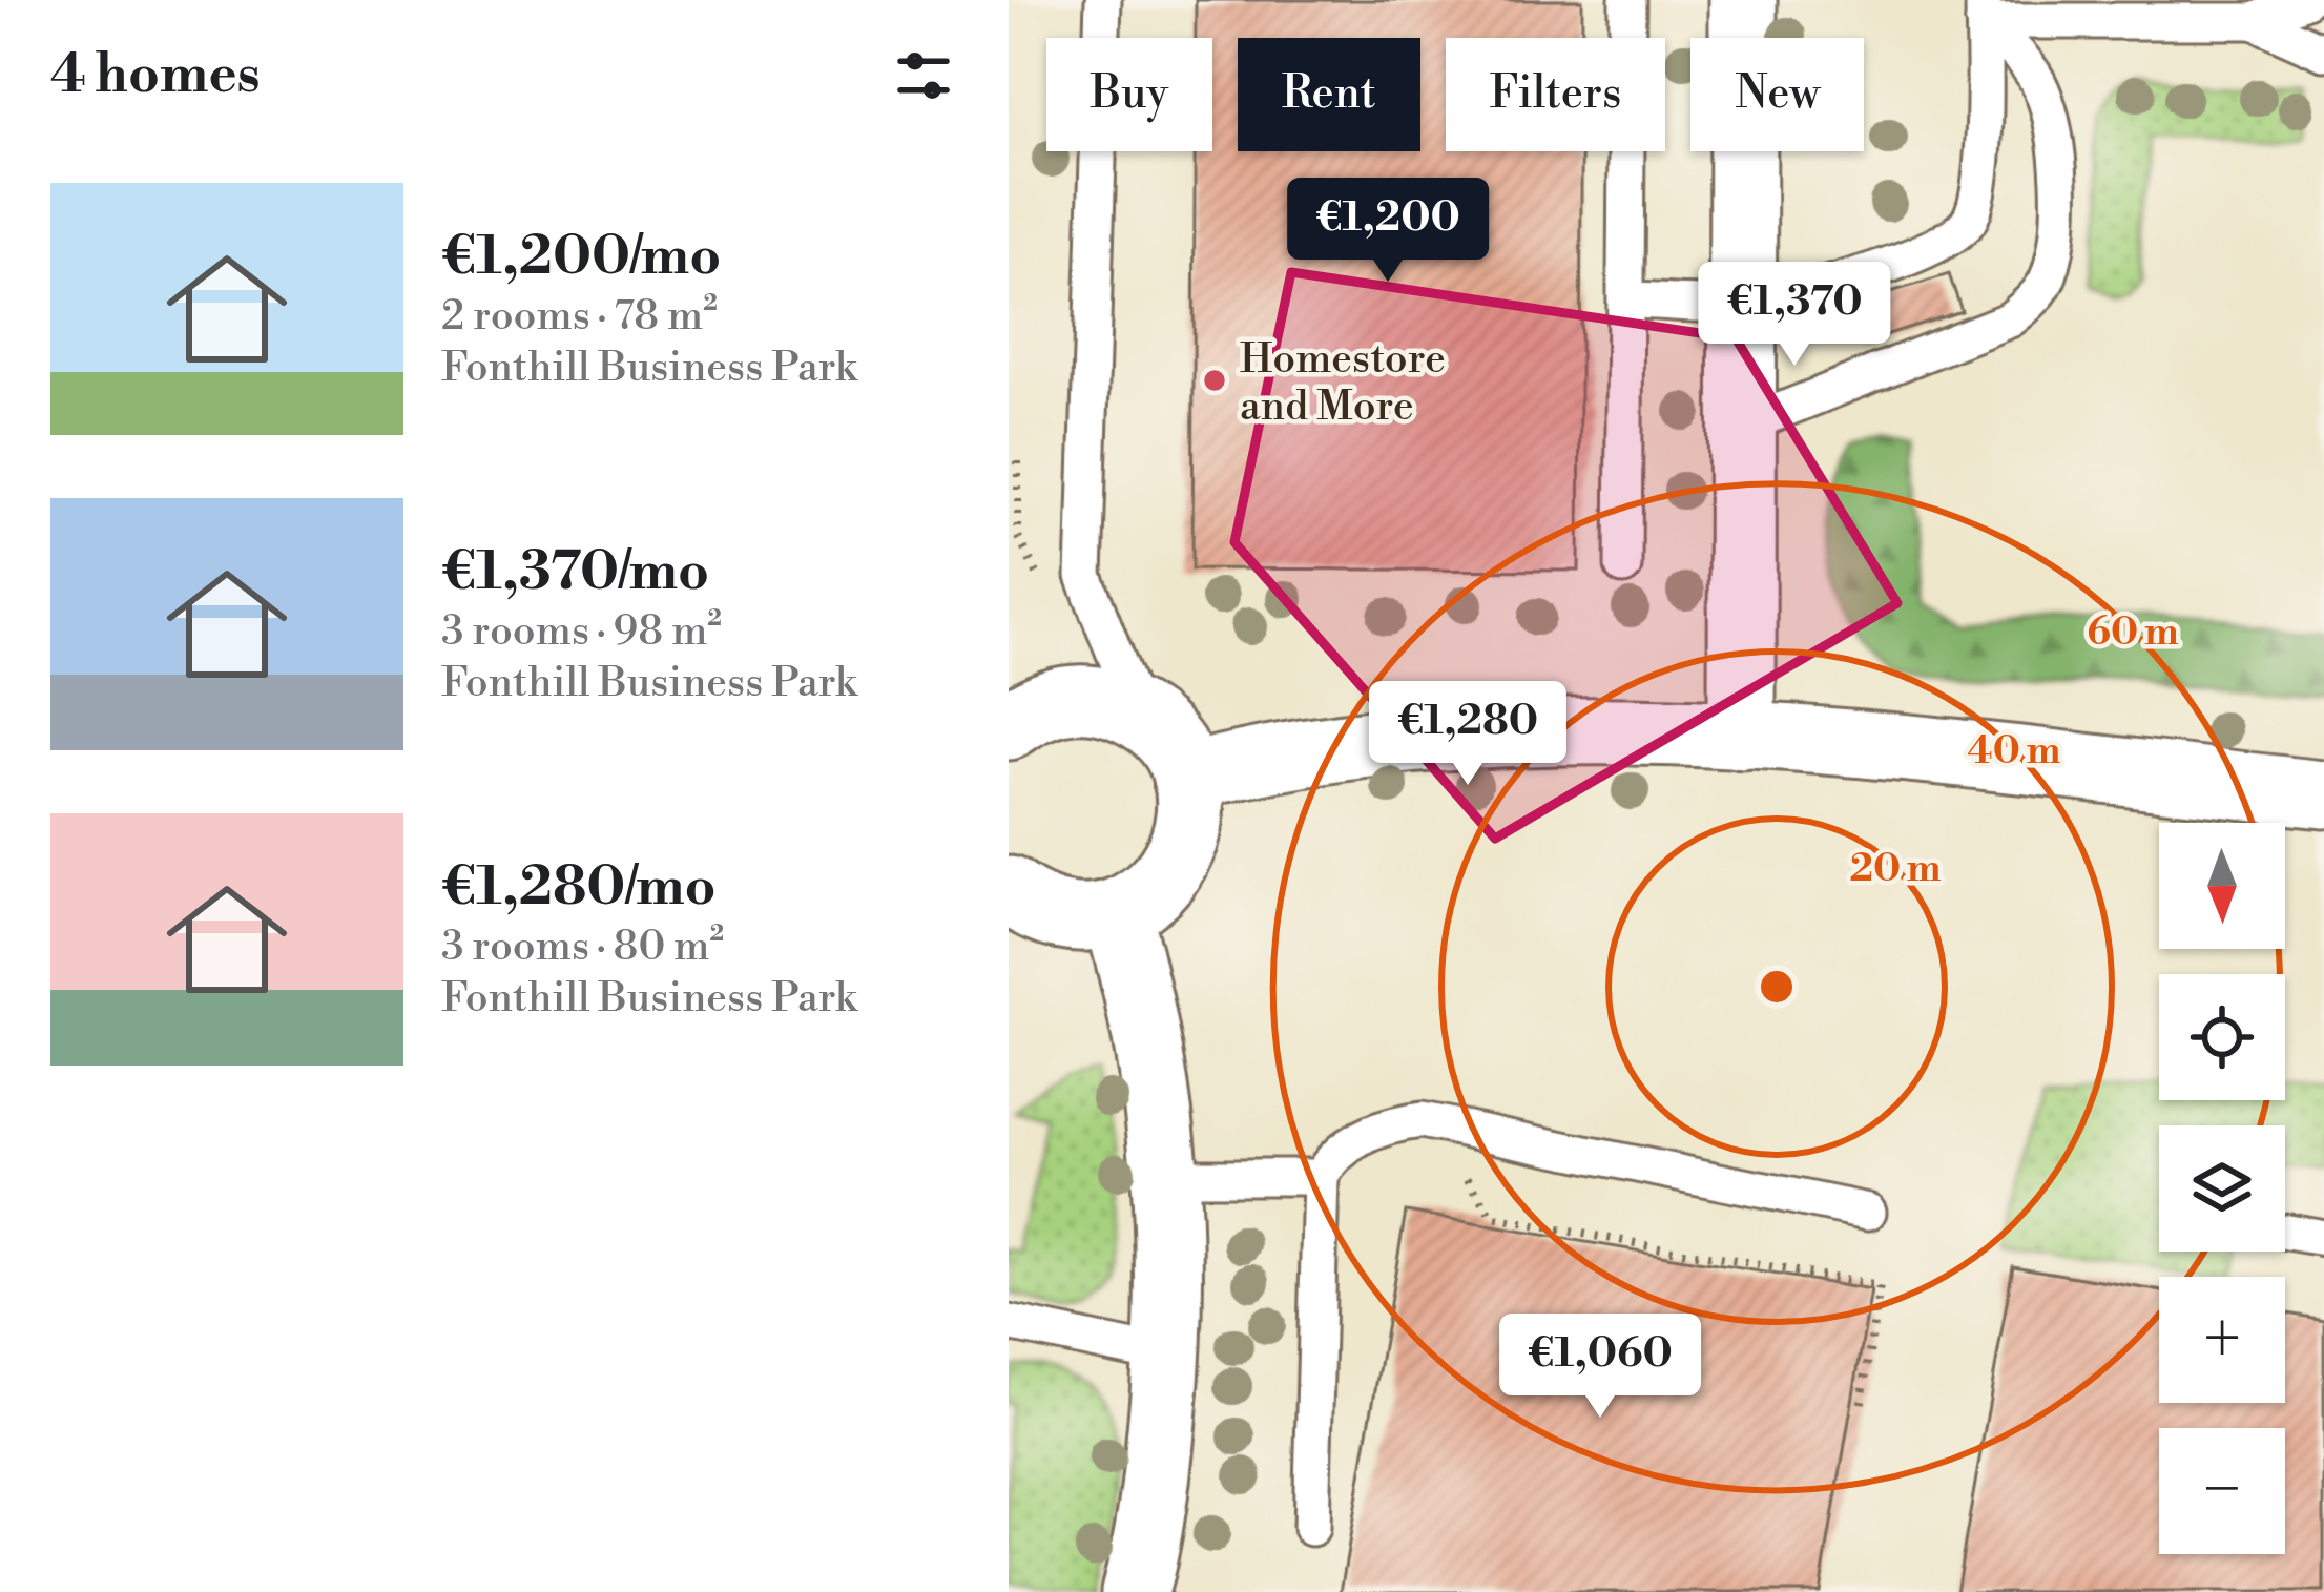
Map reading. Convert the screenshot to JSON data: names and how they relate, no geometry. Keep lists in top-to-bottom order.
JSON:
{
  "places": ["Homestore and More"],
  "north": "bottom",
  "page": {
    "heading": "4 homes",
    "chip": [
      "Buy",
      "Rent",
      "Filters",
      "New"
    ],
    "list": [
      {
        "name": "€1,200/mo",
        "note": "2 rooms · 78 m² · Fonthill Business Park"
      },
      {
        "name": "€1,370/mo",
        "note": "3 rooms · 98 m² · Fonthill Business Park"
      },
      {
        "name": "€1,280/mo",
        "note": "3 rooms · 80 m² · Fonthill Business Park"
      }
    ],
    "price": [
      "€1,200",
      "€1,370",
      "€1,280",
      "€1,060"
    ],
    "map_buttons": ["+", "−"]
  },
  "rings": ["60 m", "40 m", "20 m"]
}
